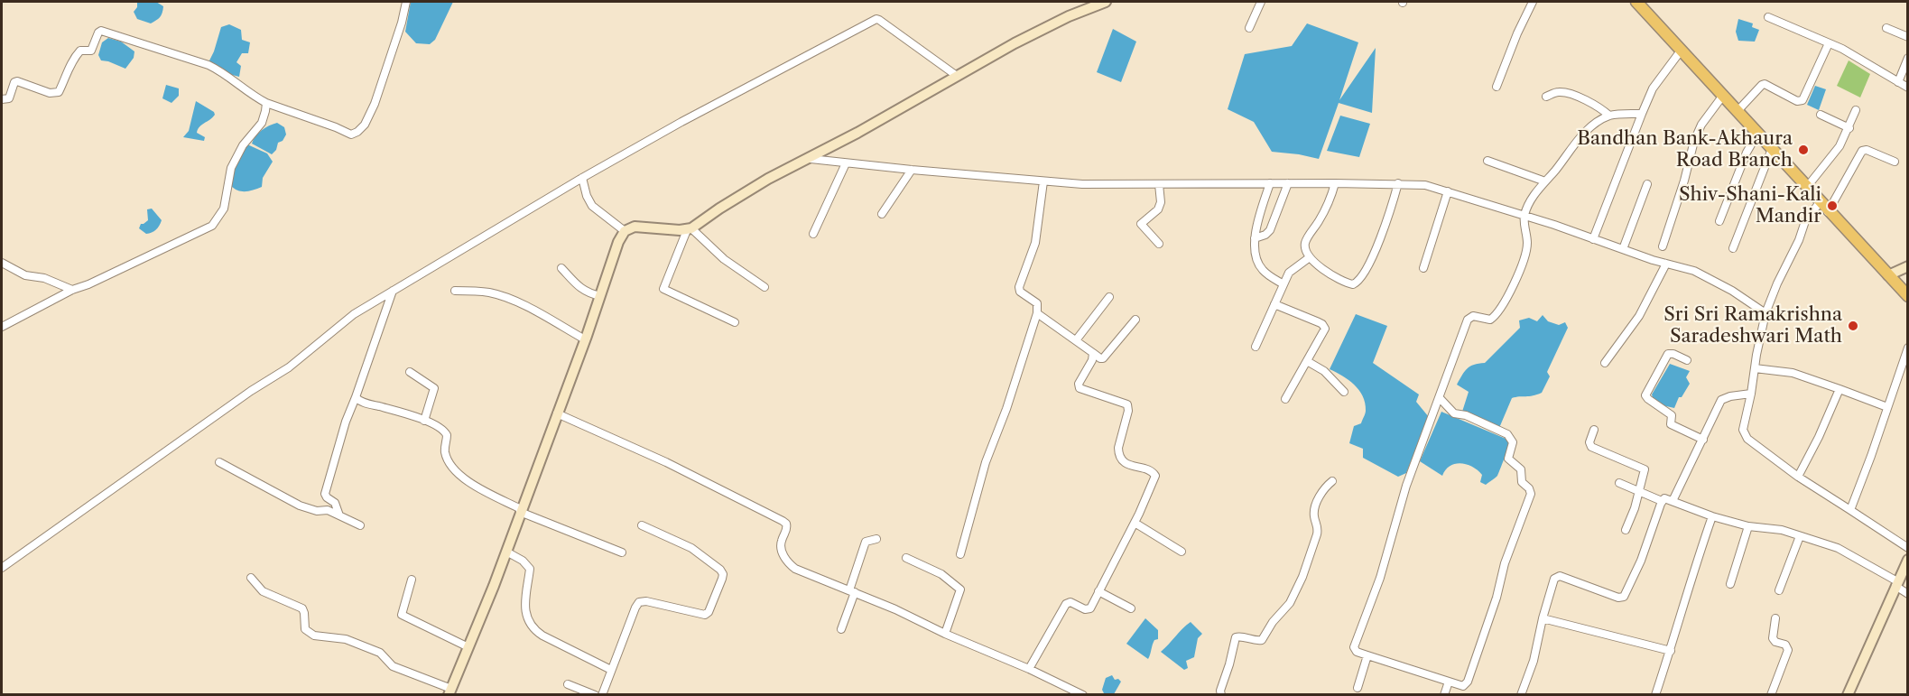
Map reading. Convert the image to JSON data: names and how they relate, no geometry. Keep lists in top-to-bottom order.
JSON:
{
  "places": ["Bandhan Bank-Akhaura Road Branch", "Shiv-Shani-Kali Mandir", "Sri Sri Ramakrishna Saradeshwari Math"]
}
